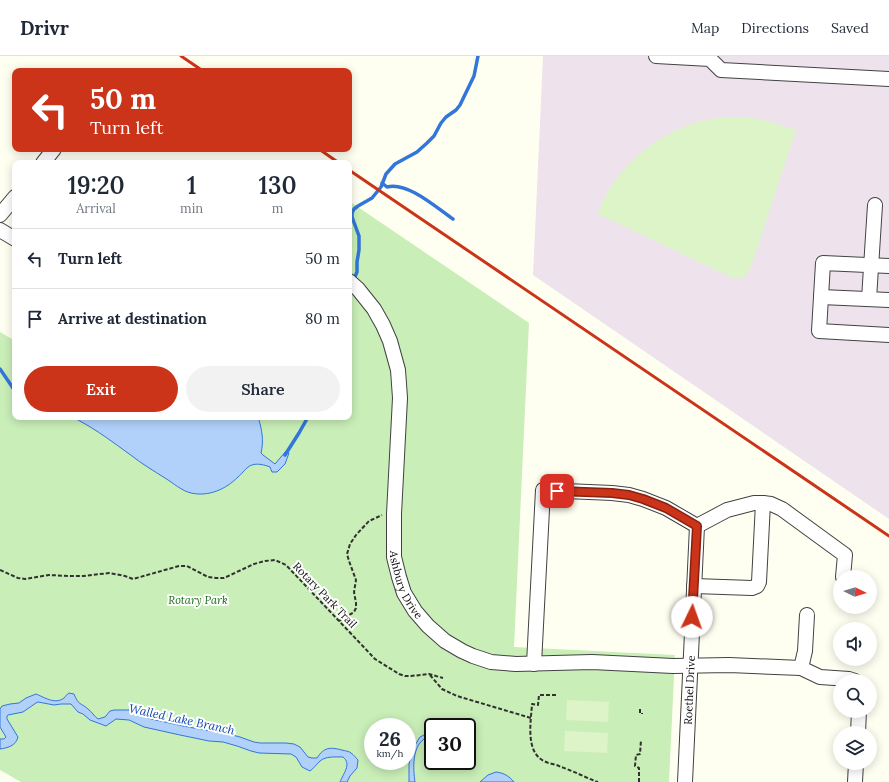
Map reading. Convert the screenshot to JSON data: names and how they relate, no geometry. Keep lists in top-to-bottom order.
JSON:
{
  "streets": {
    "street": ["Ashbury Drive", "Roethel Drive"],
    "path": ["Rotary Park Trail"]
  },
  "crossings": [
    ["Ashbury Drive", "Roethel Drive"]
  ],
  "water": ["Walled Lake Branch"],
  "parks": ["Rotary Park"],
  "north": "right",
  "page": {
    "header": "Drivr",
    "nav": ["Map", "Directions", "Saved"],
    "turn": ["50 m", "Turn left"],
    "eta": [
      "19:20",
      "Arrival",
      "1",
      "min",
      "130",
      "m"
    ],
    "list": [
      {
        "name": "Turn left",
        "value": "50 m"
      },
      {
        "name": "Arrive at destination",
        "value": "80 m"
      }
    ],
    "buttons": ["Exit", "Share"],
    "speed": "26 km/h",
    "limit": "30"
  }
}
